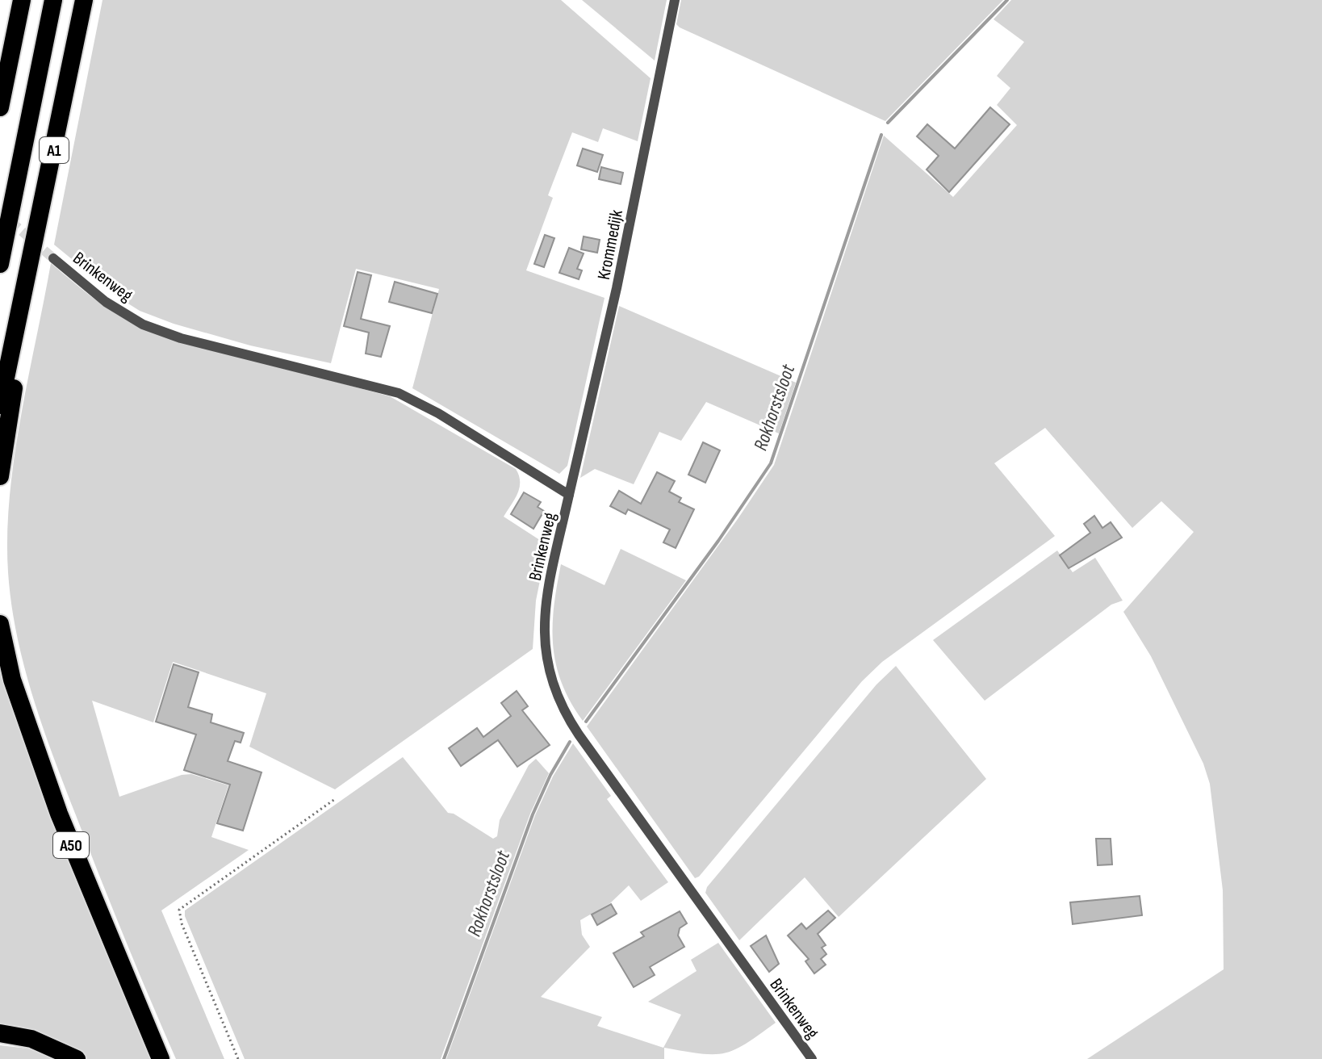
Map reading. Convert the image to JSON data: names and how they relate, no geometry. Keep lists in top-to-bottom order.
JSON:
{
  "streets": {
    "highway": ["A1", "A50"],
    "street": ["Krommedijk", "Brinkenweg"]
  },
  "crossings": [
    ["Krommedijk", "Brinkenweg"]
  ],
  "water": ["Rokhorstsloot"]
}
